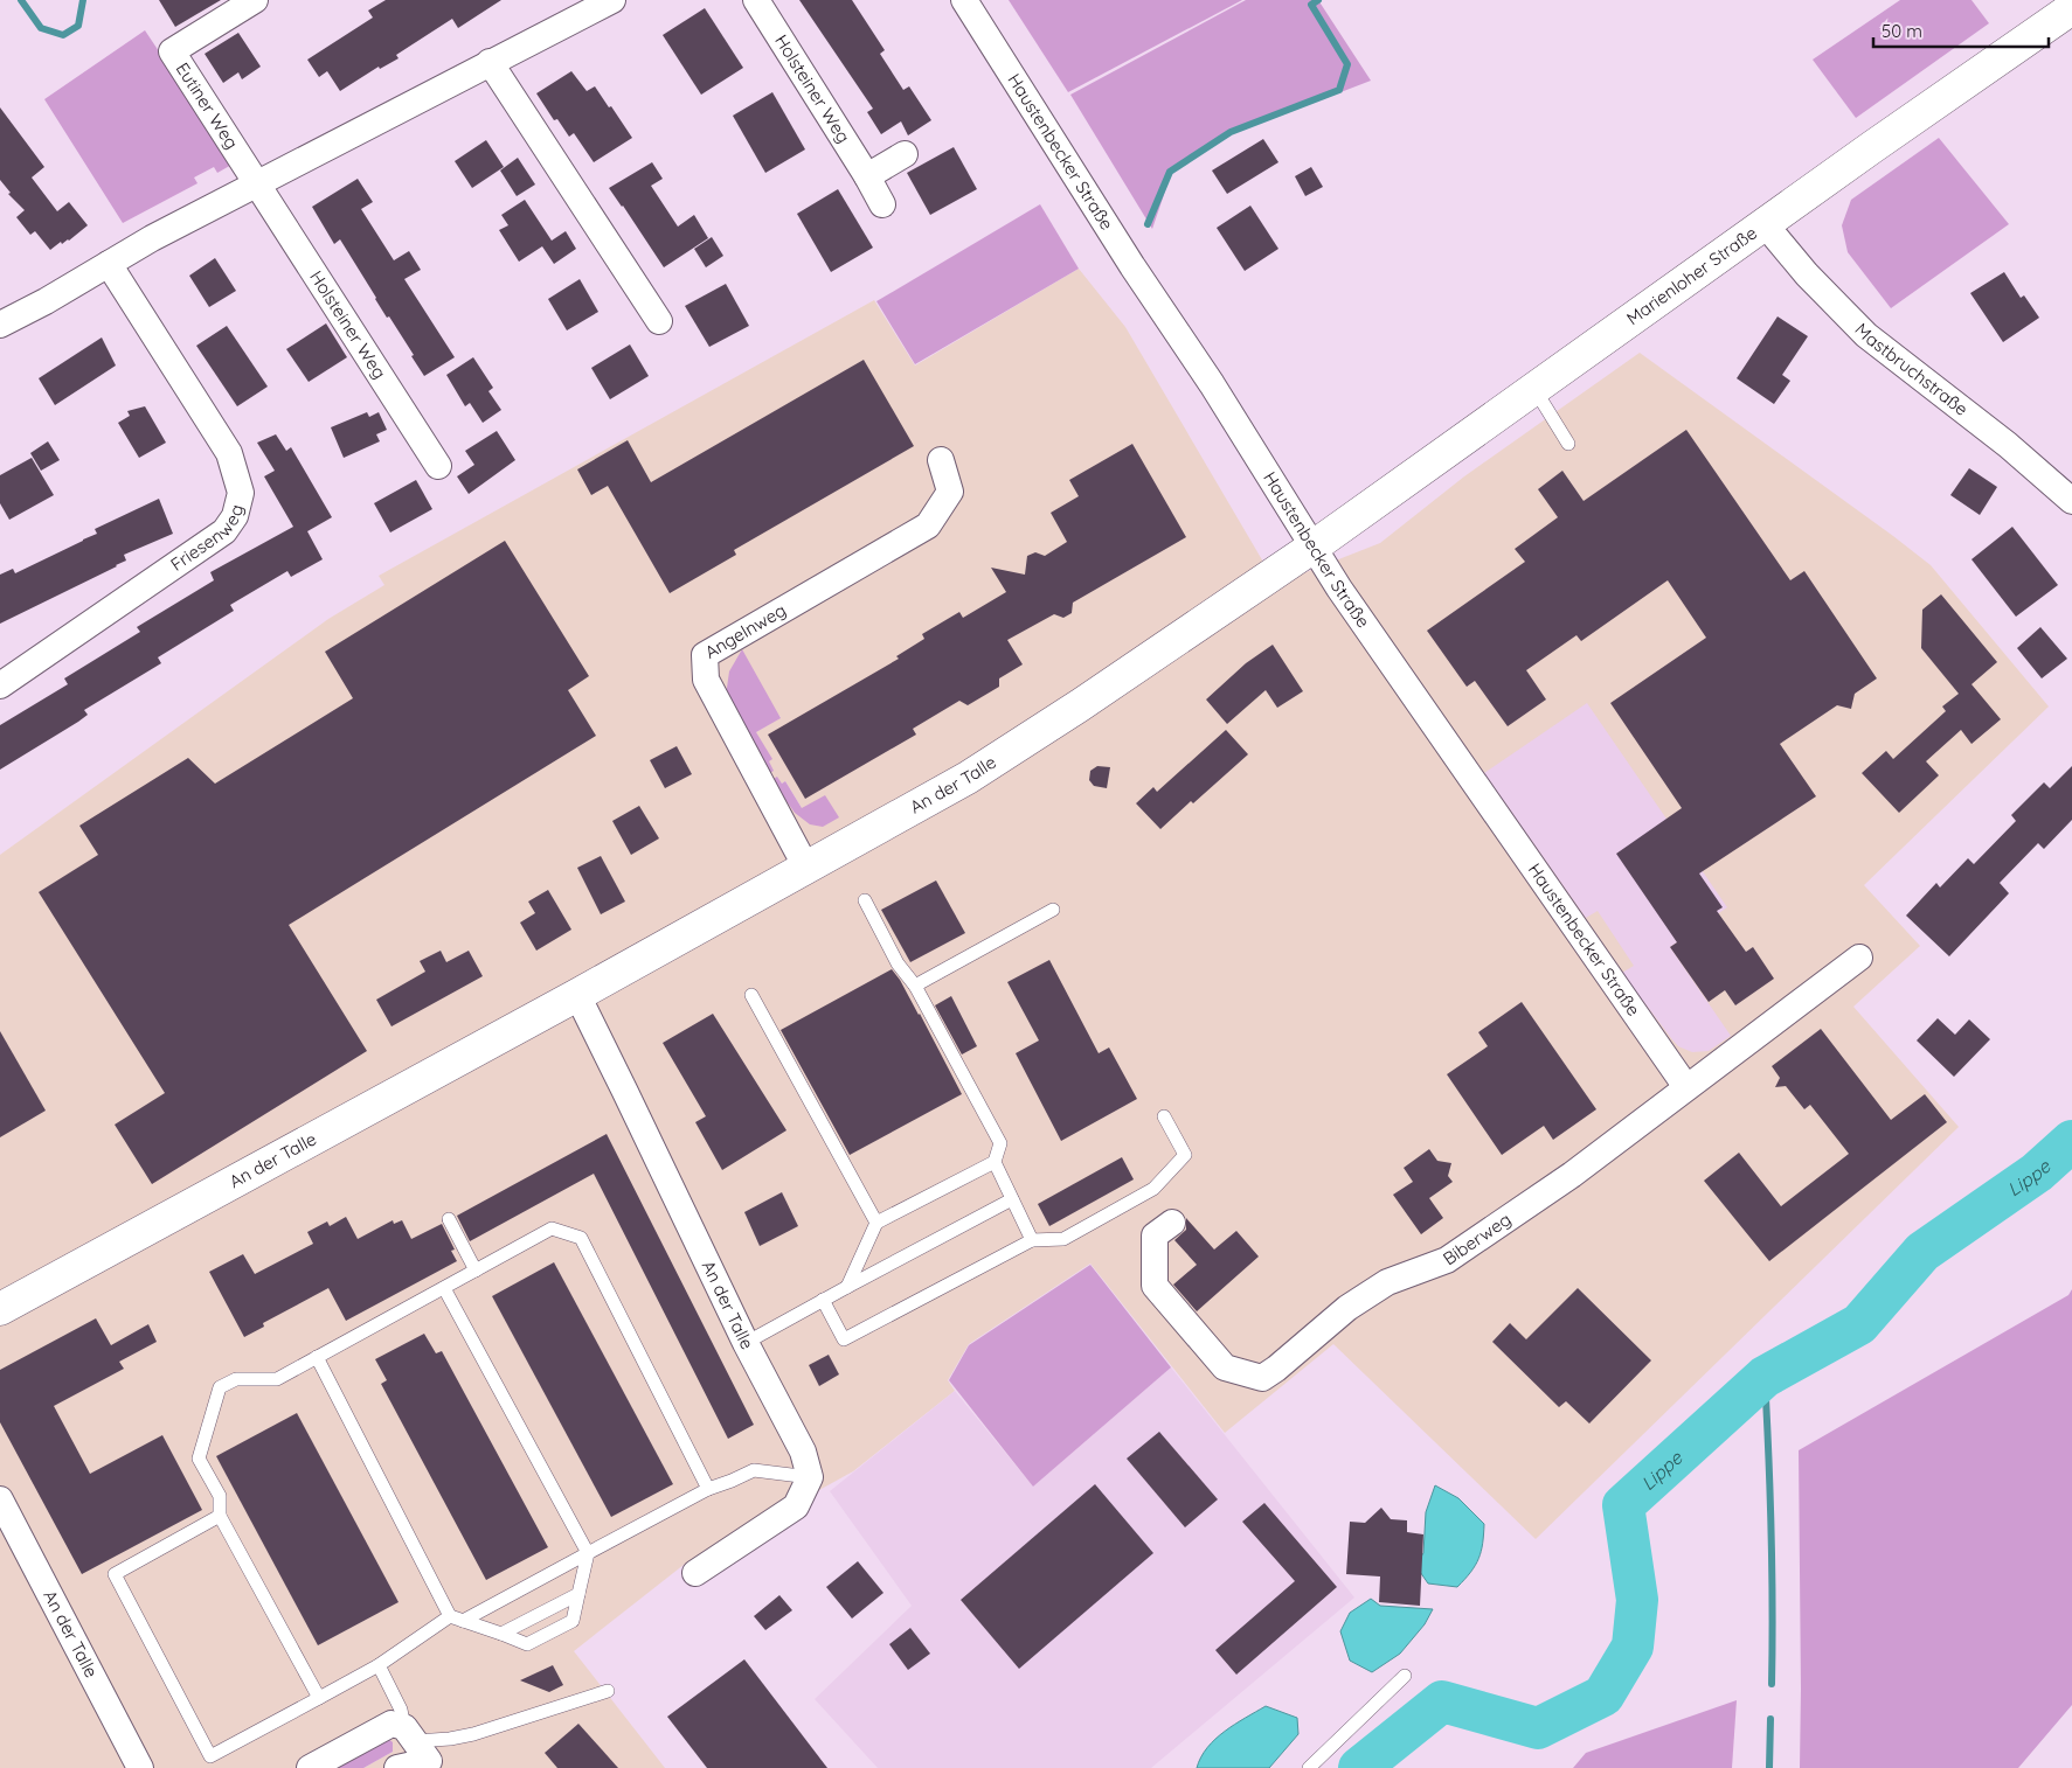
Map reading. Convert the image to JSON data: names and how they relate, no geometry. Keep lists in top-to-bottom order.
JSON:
{
  "streets": {
    "street": [
      "Holsteiner Weg",
      "Eutiner Weg",
      "Haustenbecker Straße",
      "Marienloher Straße",
      "Mastbruchstraße",
      "Friesenweg",
      "Angelnweg",
      "An der Talle",
      "Biberweg"
    ]
  },
  "crossings": [
    ["Holsteiner Weg", "Eutiner Weg"],
    ["Haustenbecker Straße", "Marienloher Straße"],
    ["Haustenbecker Straße", "An der Talle"],
    ["Haustenbecker Straße", "Biberweg"],
    ["Marienloher Straße", "Mastbruchstraße"],
    ["Marienloher Straße", "An der Talle"],
    ["Angelnweg", "An der Talle"]
  ],
  "water": ["Lippe"],
  "scale_bar": "50 m"
}
